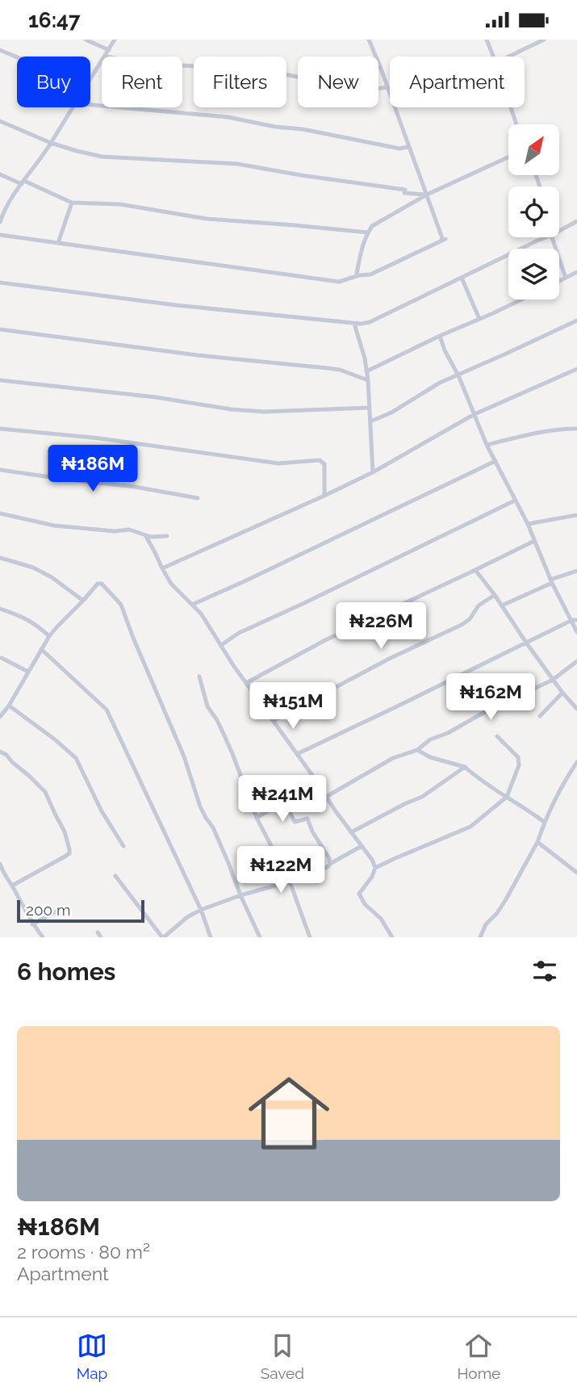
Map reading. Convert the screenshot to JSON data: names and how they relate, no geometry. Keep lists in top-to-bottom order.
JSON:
{
  "scale_bar": "200 m",
  "north": "top right",
  "page": {
    "status": "16:47",
    "chip": [
      "Buy",
      "Rent",
      "Filters",
      "New",
      "Apartment"
    ],
    "price": [
      "₦186M",
      "₦226M",
      "₦162M",
      "₦151M",
      "₦241M",
      "₦122M"
    ],
    "scale": "200 m",
    "heading": "6 homes",
    "list": [
      {
        "name": "₦186M",
        "note": "2 rooms · 80 m² · Apartment"
      }
    ],
    "tabs": ["Map", "Saved", "Home"]
  }
}
